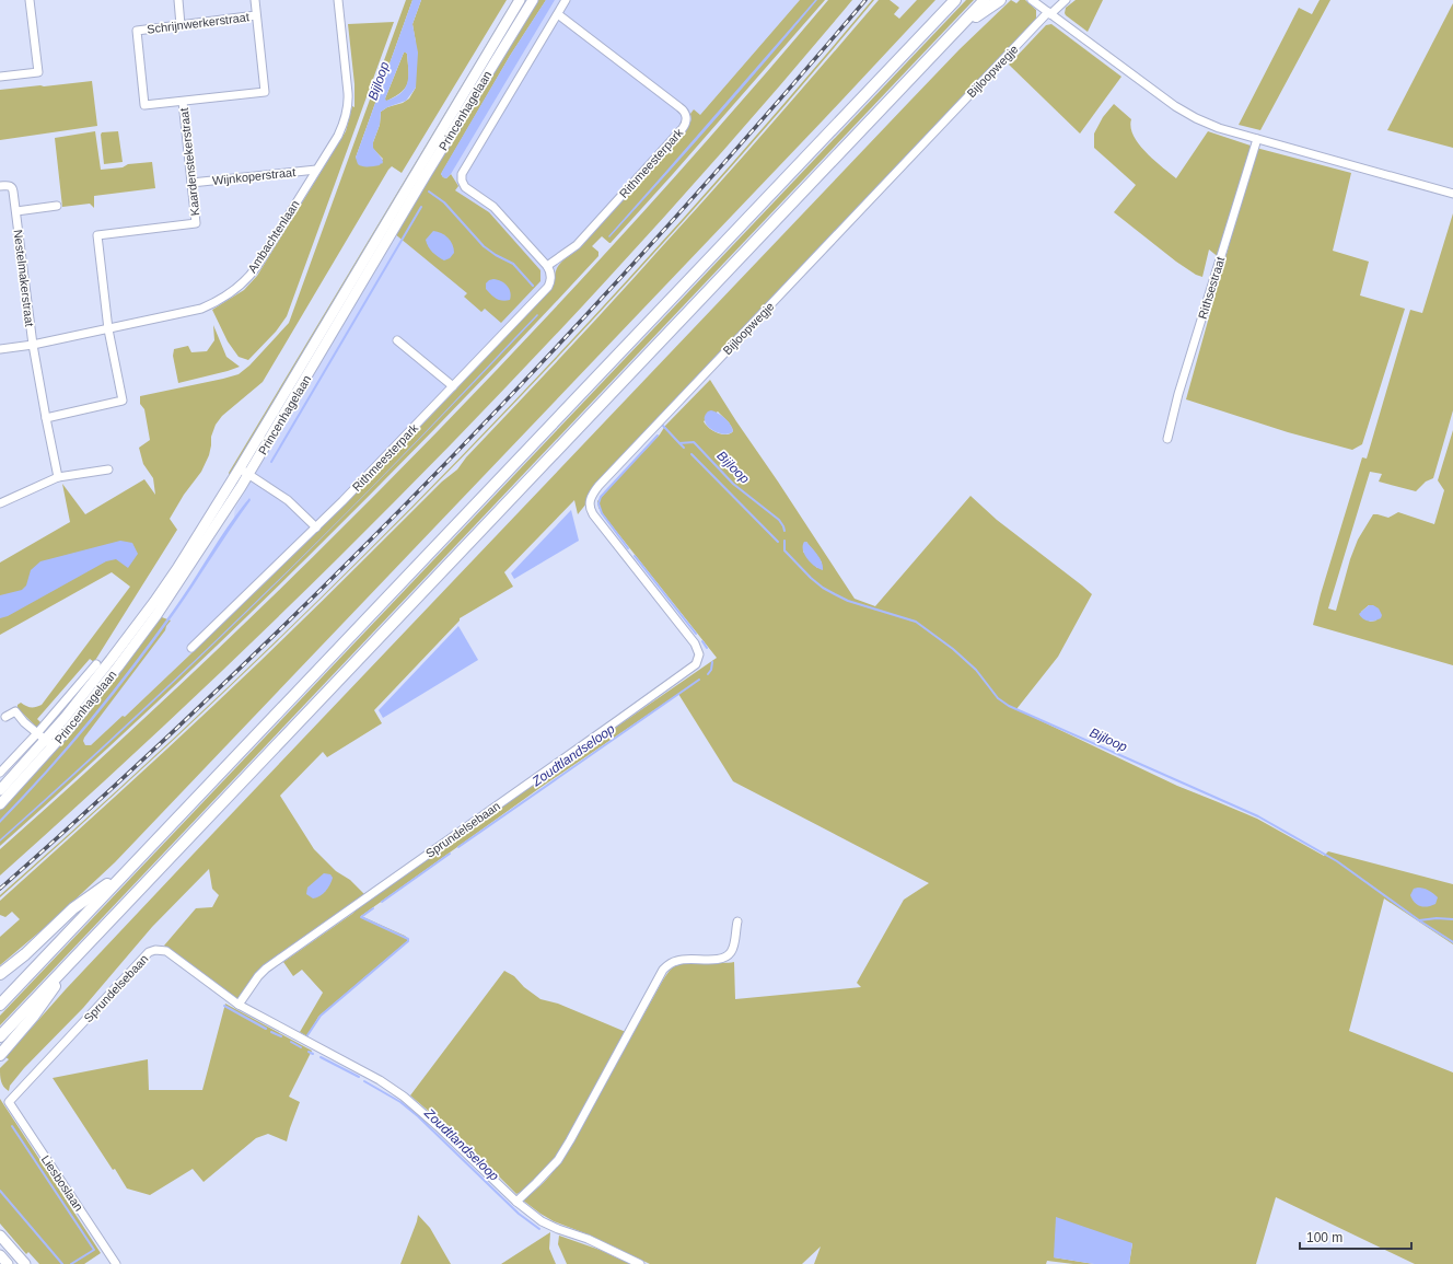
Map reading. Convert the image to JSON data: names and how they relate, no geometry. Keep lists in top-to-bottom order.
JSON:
{
  "streets": {
    "main road": ["Princenhagelaan"],
    "street": [
      "Schrijnwerkerstraat",
      "Bijloopwegje",
      "Kaardenstekerstraat",
      "Rithmeesterpark",
      "Wijnkoperstraat",
      "Ambachtenlaan",
      "Nestelmakerstraat",
      "Rithsestraat",
      "Sprundelsebaan",
      "Liesboslaan"
    ]
  },
  "crossings": [
    ["Schrijnwerkerstraat", "Kaardenstekerstraat"],
    ["Bijloopwegje", "Sprundelsebaan"],
    ["Kaardenstekerstraat", "Wijnkoperstraat"],
    ["Kaardenstekerstraat", "Ambachtenlaan"],
    ["Wijnkoperstraat", "Ambachtenlaan"],
    ["Ambachtenlaan", "Nestelmakerstraat"],
    ["Sprundelsebaan", "Liesboslaan"]
  ],
  "water": ["Bijloop", "Zoudtlandseloop"],
  "scale_bar": "100 m"
}
